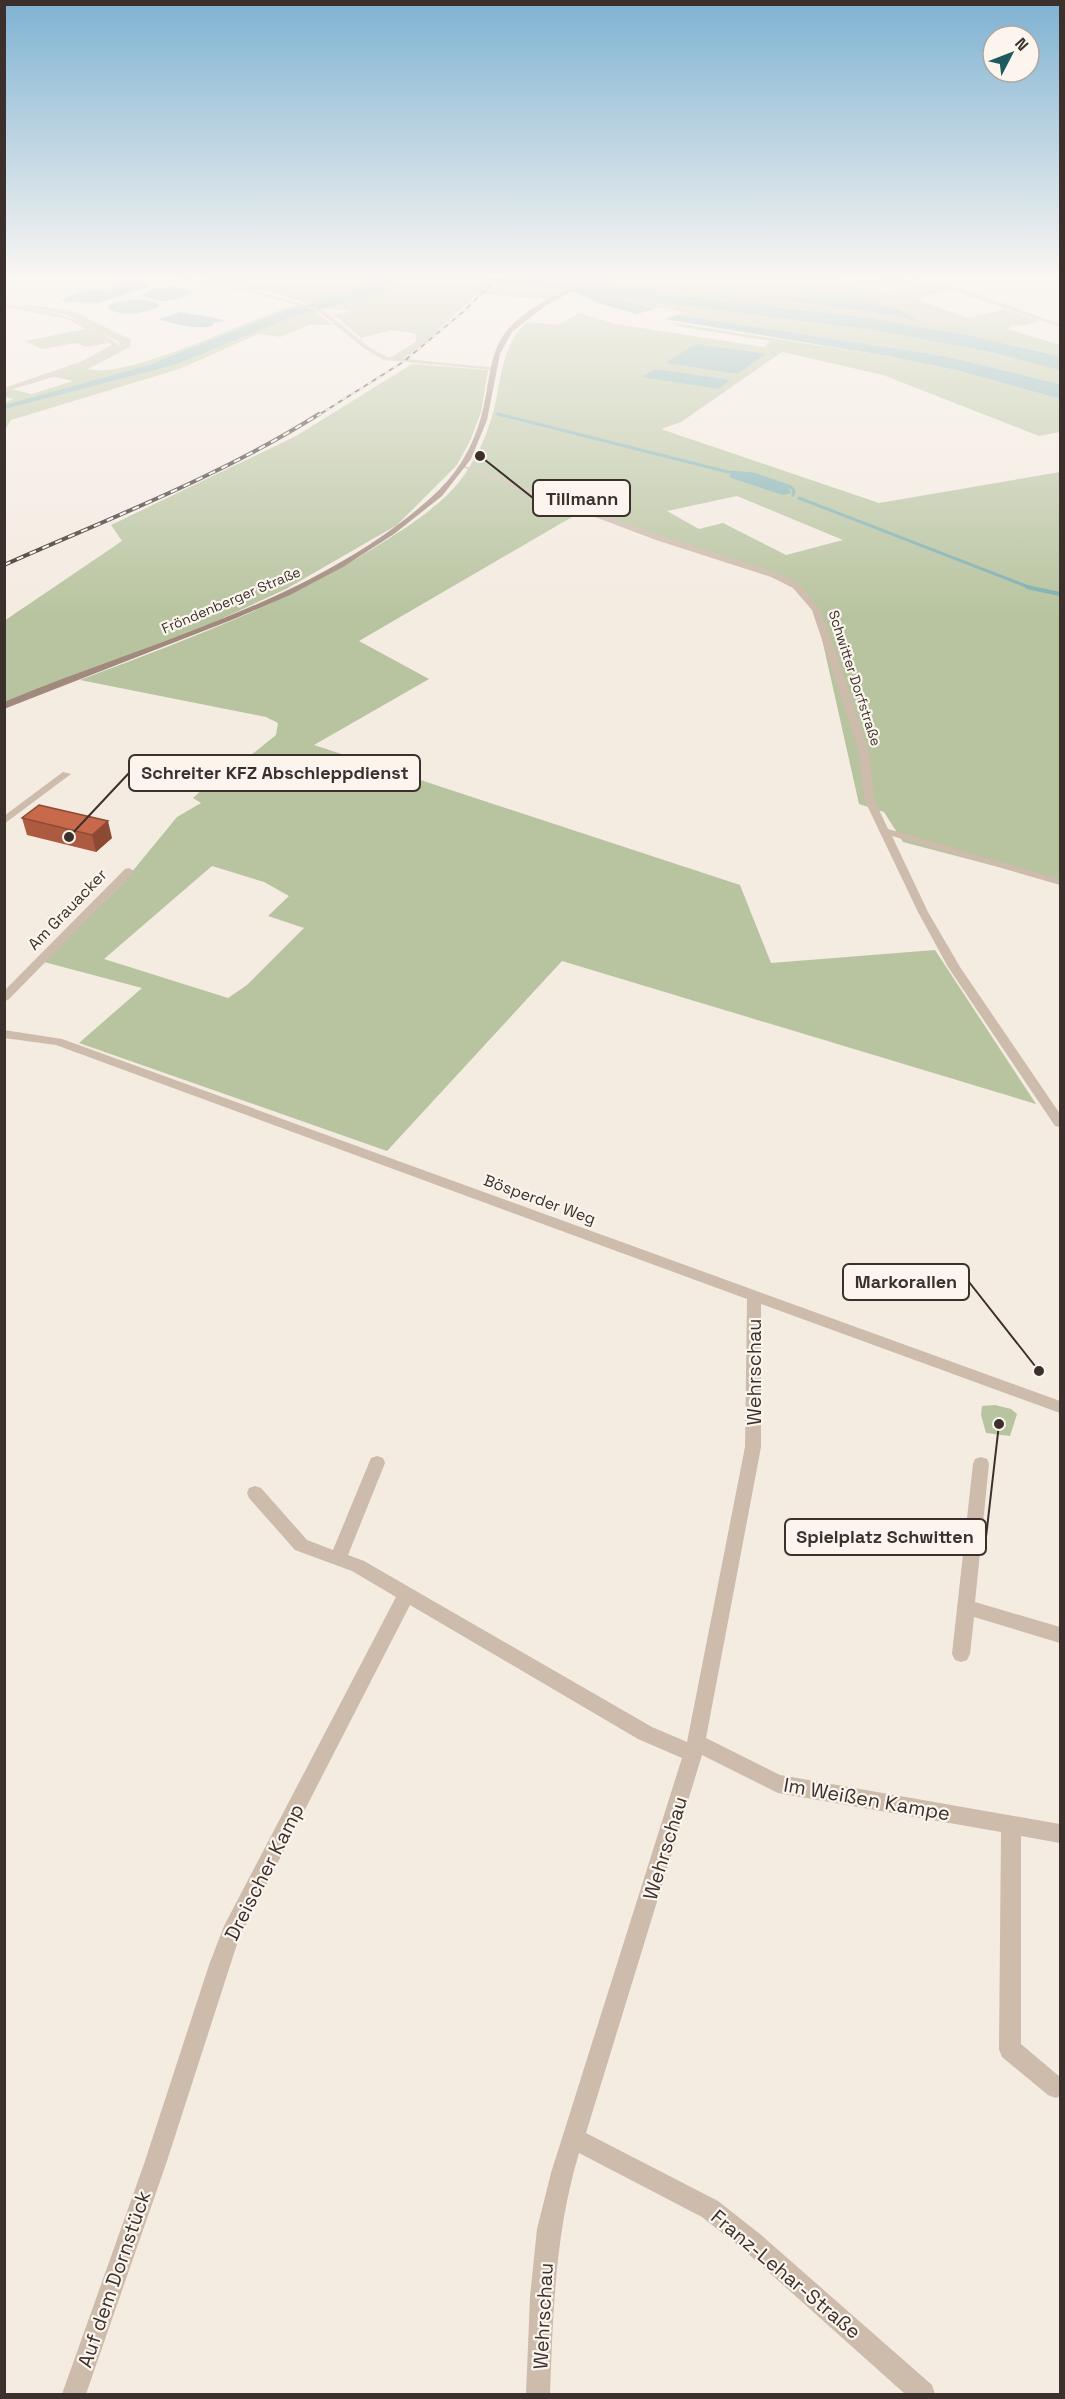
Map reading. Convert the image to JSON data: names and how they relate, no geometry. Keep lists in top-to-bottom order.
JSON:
{
  "streets": {
    "main road": ["Fröndenberger Straße"],
    "street": [
      "Schwitter Dorfstraße",
      "Am Grauacker",
      "Bösperder Weg",
      "Wehrschau",
      "Im Weißen Kampe",
      "Dreischer Kamp",
      "Franz-Lehar-Straße",
      "Auf dem Dornstück"
    ]
  },
  "crossings": [
    ["Fröndenberger Straße", "Schwitter Dorfstraße"],
    ["Bösperder Weg", "Wehrschau"],
    ["Wehrschau", "Im Weißen Kampe"],
    ["Wehrschau", "Franz-Lehar-Straße"],
    ["Dreischer Kamp", "Auf dem Dornstück"]
  ],
  "places": [
    "Tillmann",
    "Schreiter KFZ Abschleppdienst",
    "Markorallen",
    "Spielplatz Schwitten"
  ],
  "north": "top right"
}
